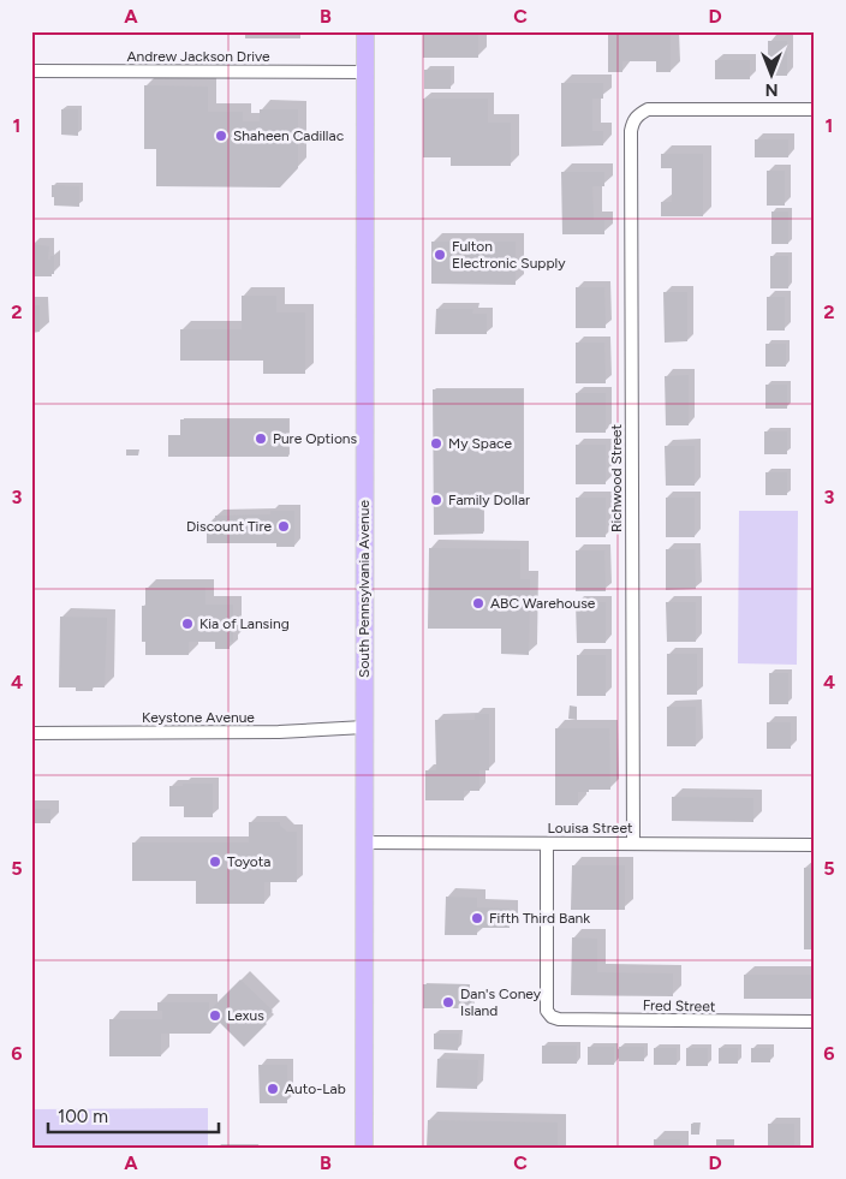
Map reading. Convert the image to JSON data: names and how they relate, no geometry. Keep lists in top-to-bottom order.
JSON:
{
  "streets": {
    "main road": ["South Pennsylvania Avenue"],
    "street": [
      "Andrew Jackson Drive",
      "Richwood Street",
      "Keystone Avenue",
      "Louisa Street",
      "Fred Street"
    ]
  },
  "crossings": [
    ["Andrew Jackson Drive", "South Pennsylvania Avenue"],
    ["Richwood Street", "Louisa Street"],
    ["South Pennsylvania Avenue", "Keystone Avenue"],
    ["South Pennsylvania Avenue", "Louisa Street"],
    ["Louisa Street", "Fred Street"]
  ],
  "places": [
    "Shaheen Cadillac",
    "Fulton Electronic Supply",
    "Pure Options",
    "My Space",
    "Family Dollar",
    "Discount Tire",
    "ABC Warehouse",
    "Kia of Lansing",
    "Toyota",
    "Fifth Third Bank",
    "Dan's Coney Island",
    "Lexus",
    "Auto-Lab"
  ],
  "scale_bar": "100 m",
  "north": "bottom",
  "grid": {
    "columns": [
      "A",
      "B",
      "C",
      "D"
    ],
    "rows": [
      "1",
      "2",
      "3",
      "4",
      "5",
      "6"
    ]
  }
}
